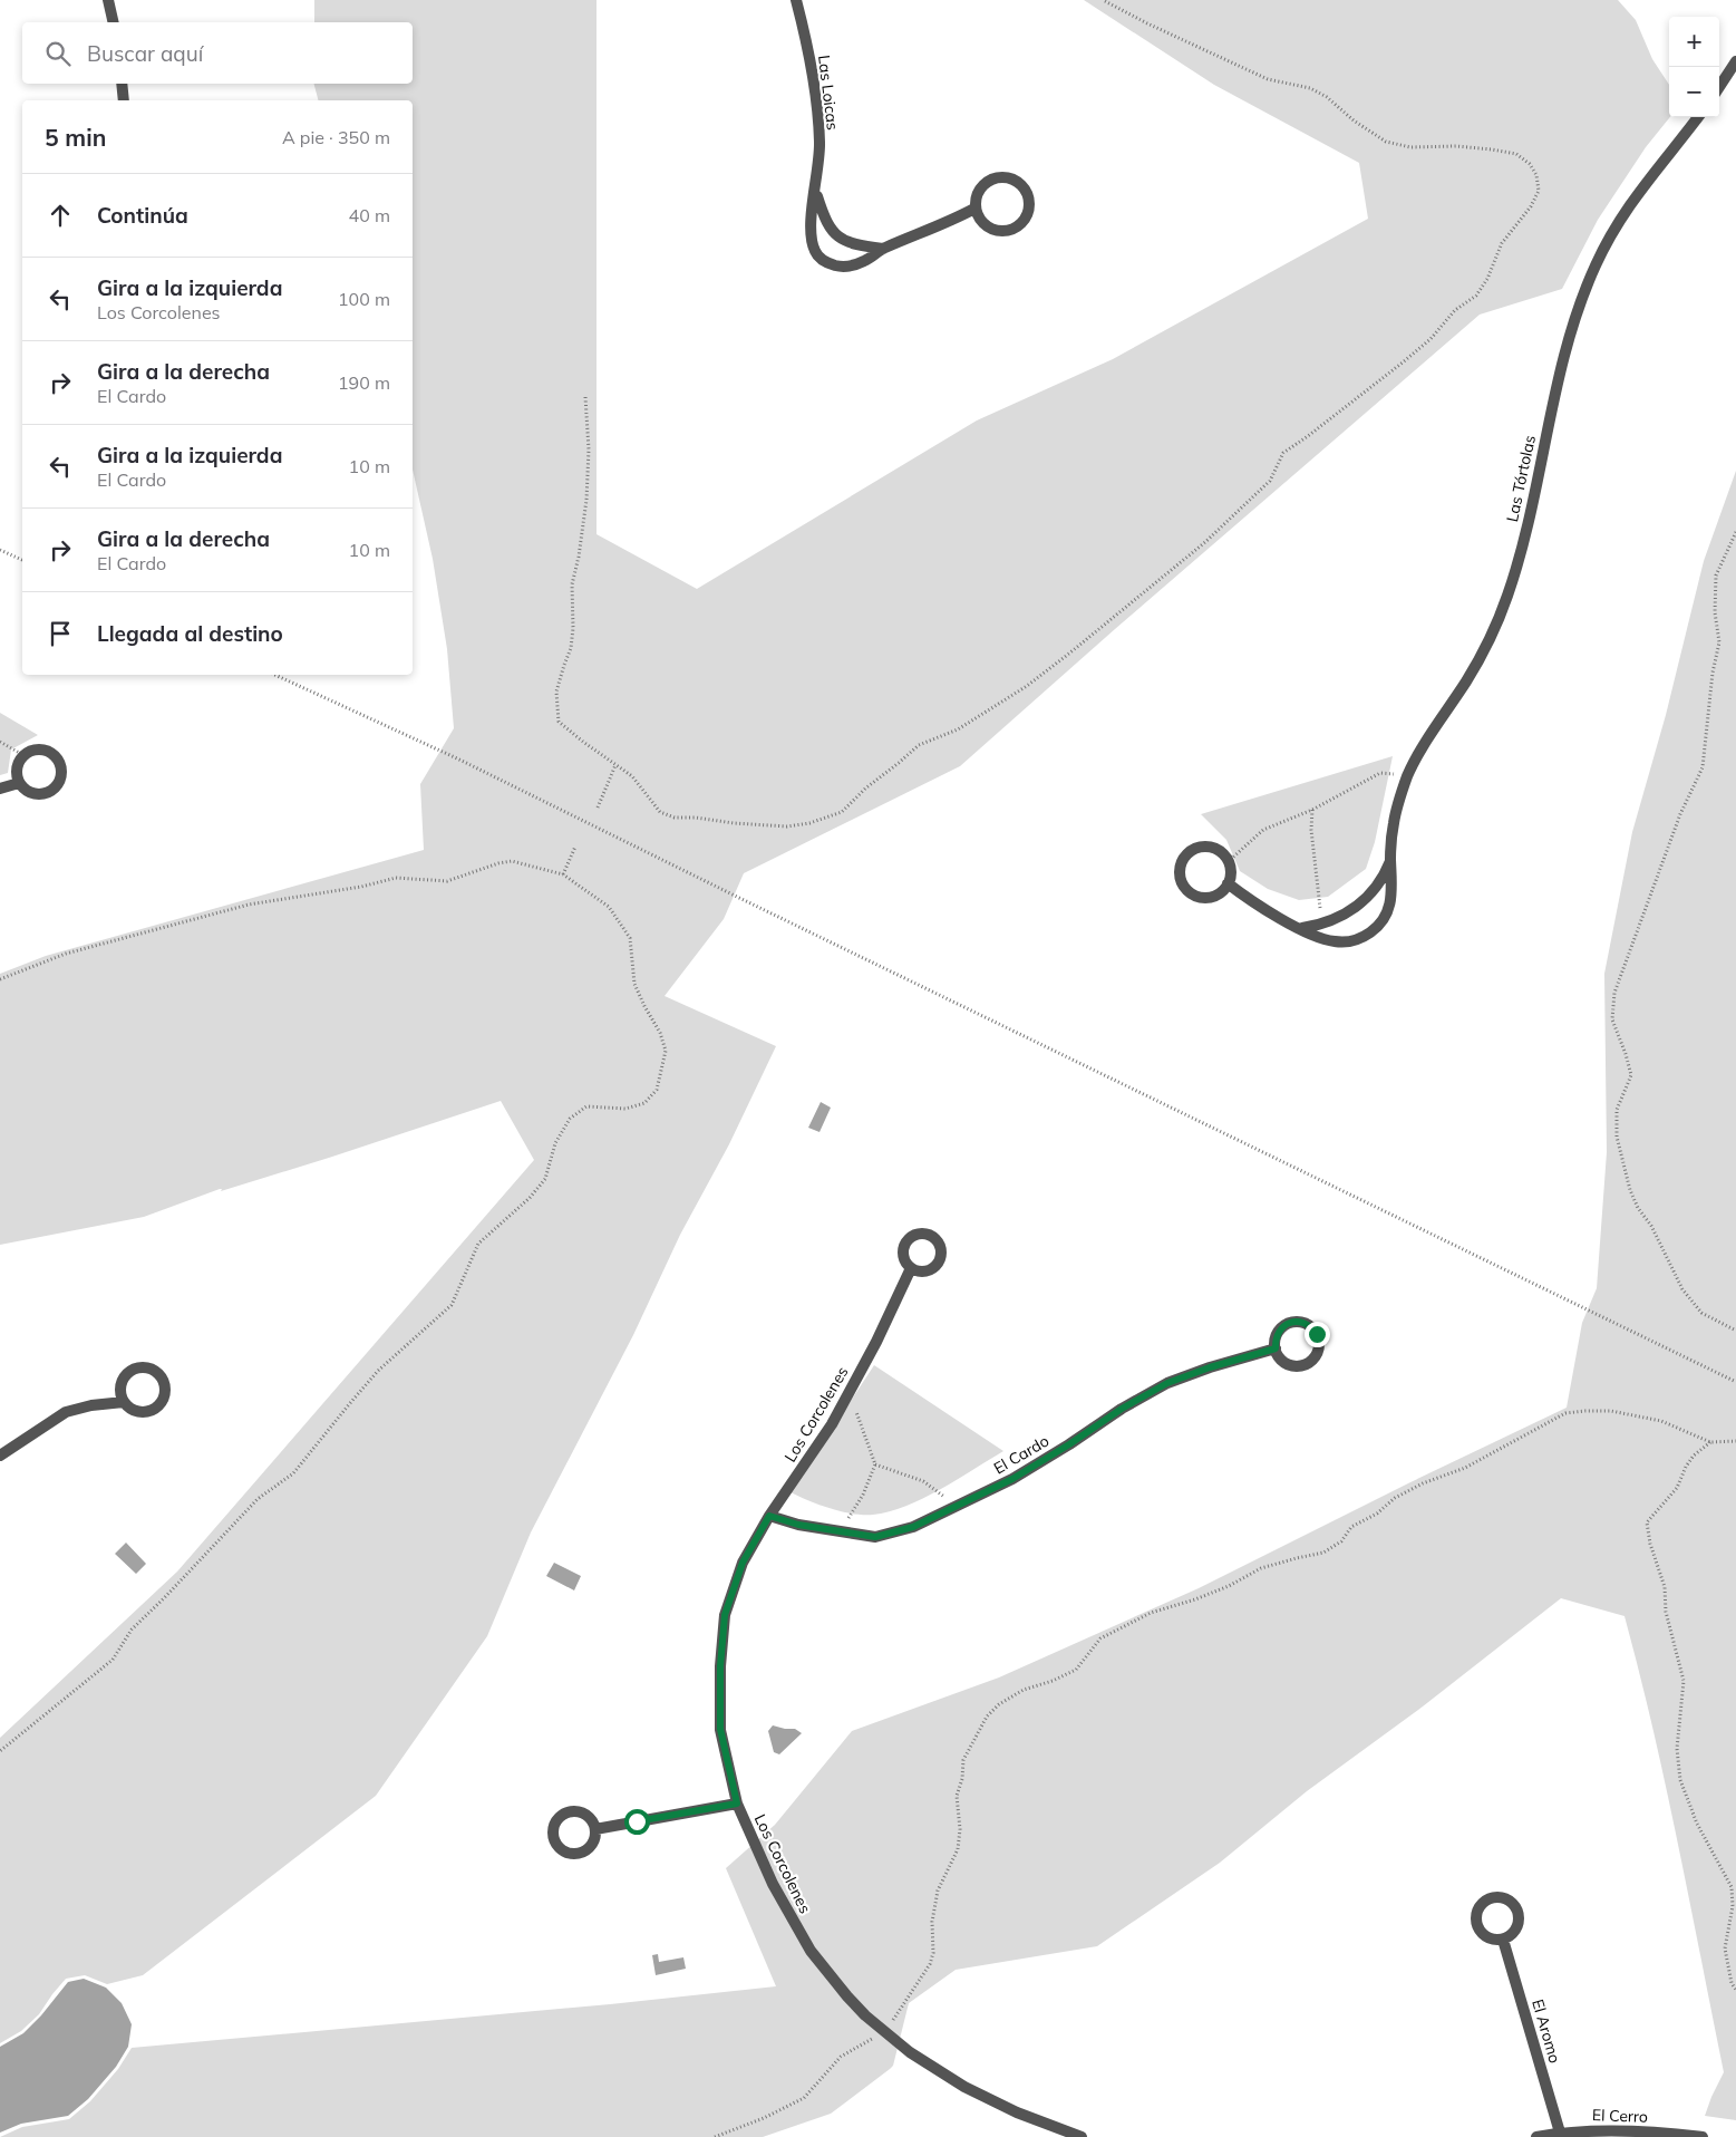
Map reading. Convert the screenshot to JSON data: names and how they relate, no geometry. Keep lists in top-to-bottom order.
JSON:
{
  "streets": {
    "street": [
      "Las Loicas",
      "Las Tórtolas",
      "Los Corcolenes",
      "El Cardo",
      "El Aromo",
      "El Cerro"
    ]
  },
  "crossings": [
    ["Los Corcolenes", "El Cardo"],
    ["El Aromo", "El Cerro"]
  ],
  "page": {
    "map_buttons": ["+", "−"],
    "search": "Buscar aquí",
    "heading": ["5 min", "A pie · 350 m"],
    "list": [
      ["Continúa", "40 m"],
      ["Gira a la izquierda", "Los Corcolenes", "100 m"],
      ["Gira a la derecha", "El Cardo", "190 m"],
      ["Gira a la izquierda", "El Cardo", "10 m"],
      ["Gira a la derecha", "El Cardo", "10 m"],
      "Llegada al destino"
    ]
  }
}
